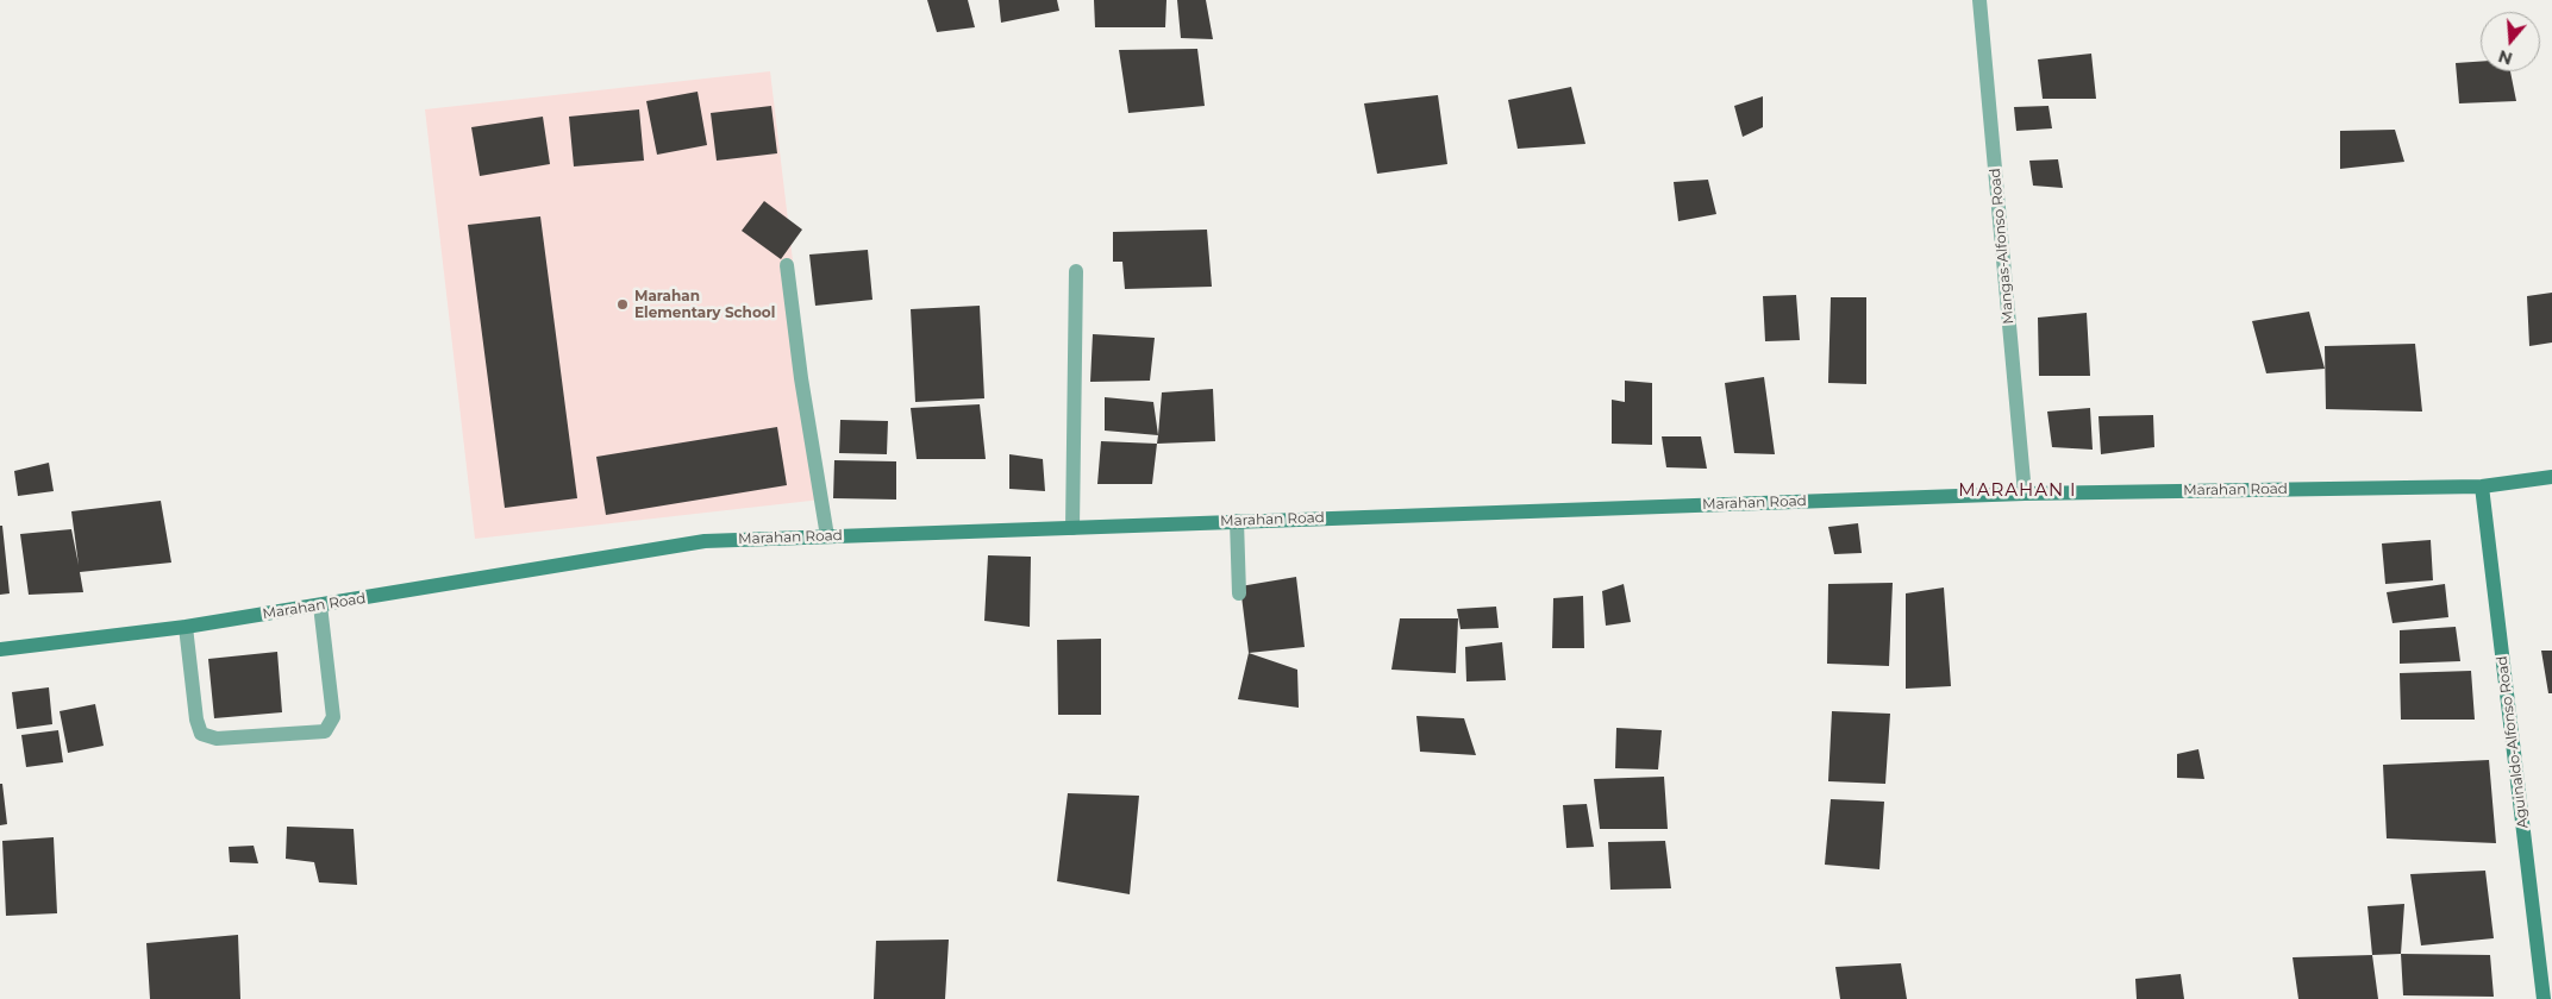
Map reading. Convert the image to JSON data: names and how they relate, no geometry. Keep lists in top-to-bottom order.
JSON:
{
  "streets": {
    "main road": ["Marahan Road", "Aguinaldo-Alfonso Road"],
    "street": ["Mangas-Alfonso Road"]
  },
  "crossings": [
    ["Mangas-Alfonso Road", "Marahan Road"],
    ["Marahan Road", "Aguinaldo-Alfonso Road"]
  ],
  "districts": ["MARAHAN I"],
  "places": ["Marahan Elementary School"],
  "north": "bottom"
}
